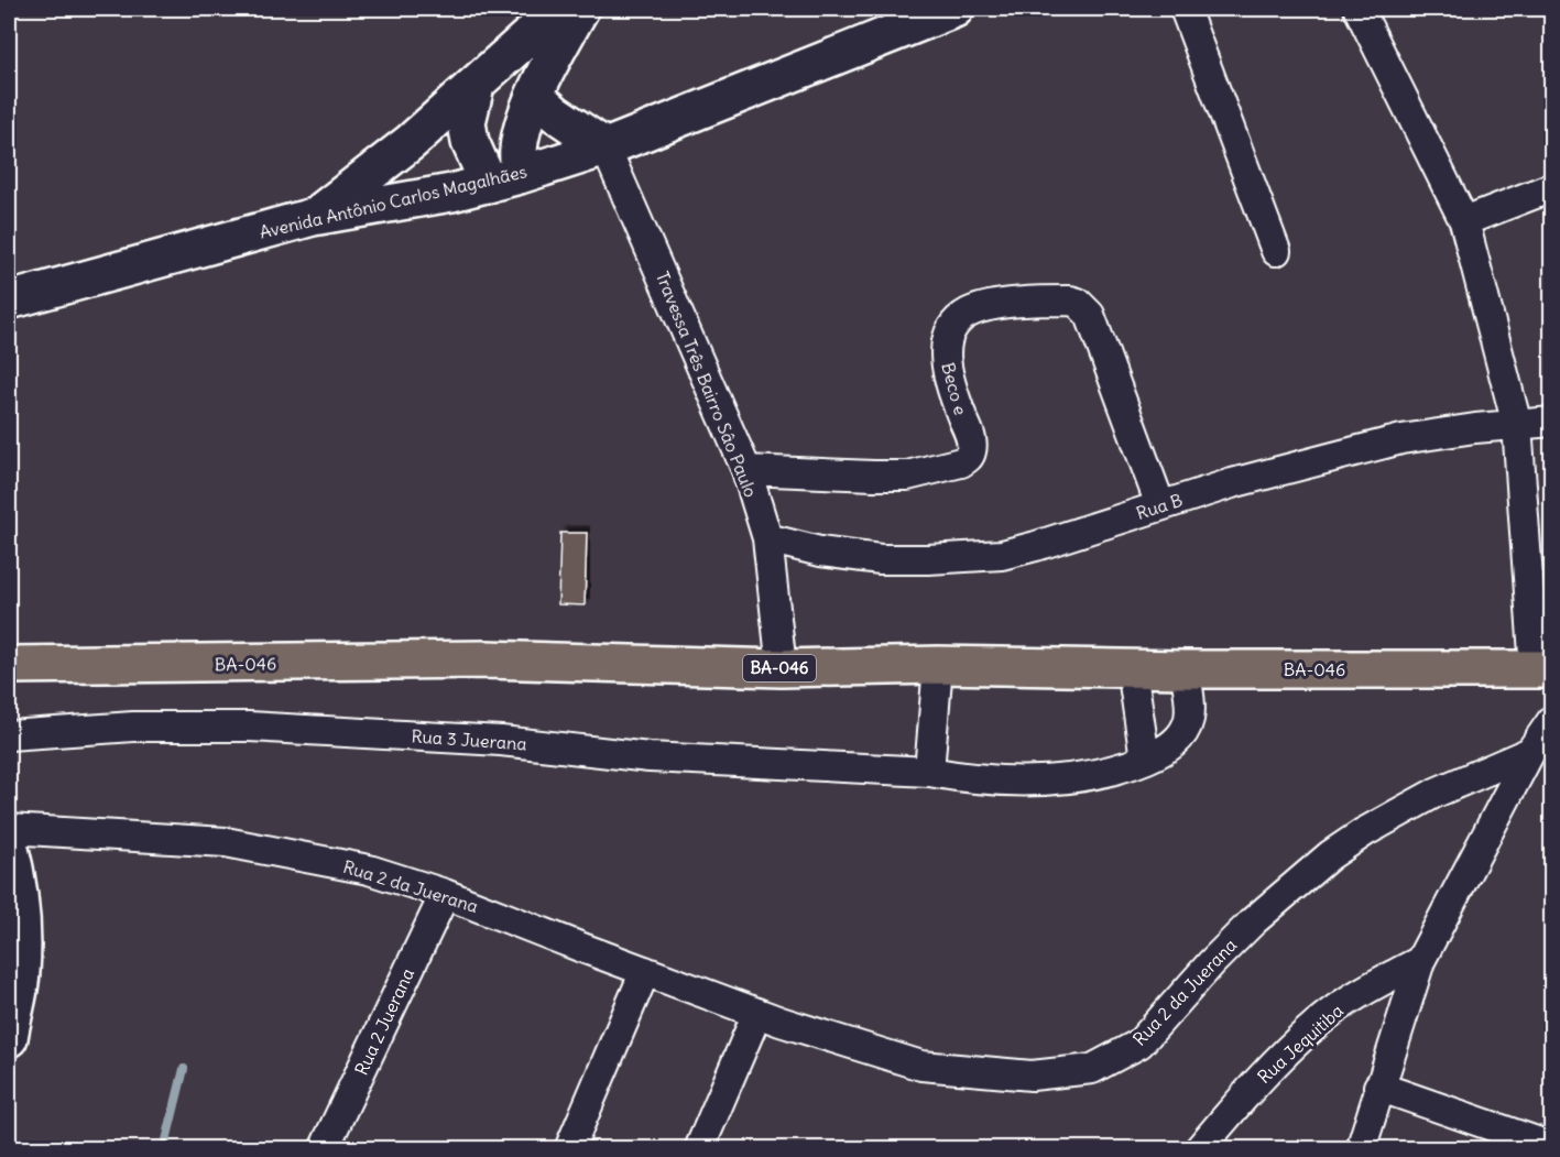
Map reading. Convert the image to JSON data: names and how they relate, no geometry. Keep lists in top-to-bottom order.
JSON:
{
  "streets": {
    "main road": ["Avenida Antônio Carlos Magalhães", "BA-046"],
    "street": [
      "Travessa Três Bairro Sâo Paulo",
      "Beco e",
      "Rua B",
      "Rua 3 Juerana",
      "Rua 2 da Juerana",
      "Rua 2 Juerana",
      "Rua Jequitiba"
    ]
  },
  "crossings": [
    ["Avenida Antônio Carlos Magalhães", "Travessa Três Bairro Sâo Paulo"],
    ["Travessa Três Bairro Sâo Paulo", "Beco e"],
    ["Travessa Três Bairro Sâo Paulo", "Rua B"],
    ["Travessa Três Bairro Sâo Paulo", "BA-046"],
    ["Beco e", "Rua B"],
    ["BA-046", "Rua 3 Juerana"],
    ["Rua 2 da Juerana", "Rua 2 Juerana"]
  ]
}
